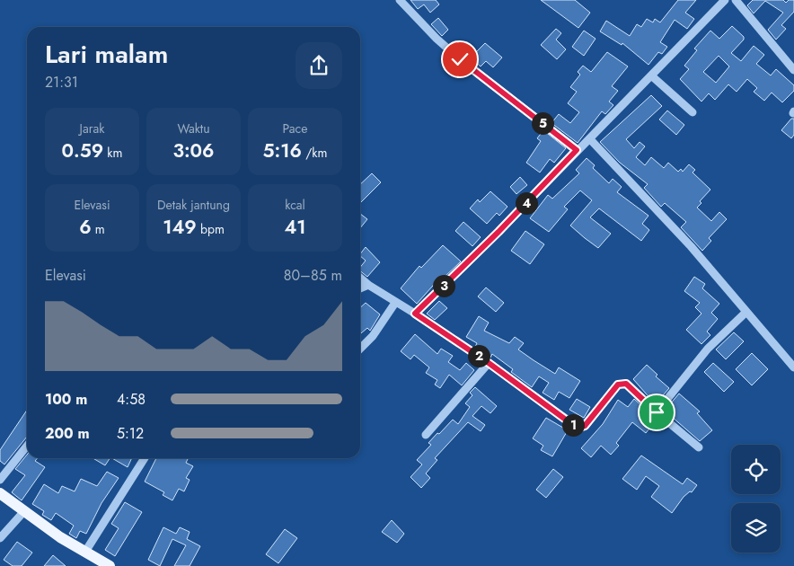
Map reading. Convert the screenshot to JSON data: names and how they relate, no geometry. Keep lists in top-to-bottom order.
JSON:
{
  "page": {
    "heading": ["Lari malam", "21:31"],
    "stats": [
      ["Jarak", "0.59 km"],
      ["Waktu", "3:06"],
      ["Pace", "5:16 /km"],
      ["Elevasi", "6 m"],
      ["Detak jantung", "149 bpm"],
      ["kcal", "41"]
    ],
    "pins": [
      "5",
      "4",
      "3",
      "2",
      "1"
    ],
    "chart": ["Elevasi", "80–85 m"],
    "list": [
      {
        "name": "100 m",
        "note": "4:58"
      },
      {
        "name": "200 m",
        "note": "5:12"
      }
    ]
  }
}
